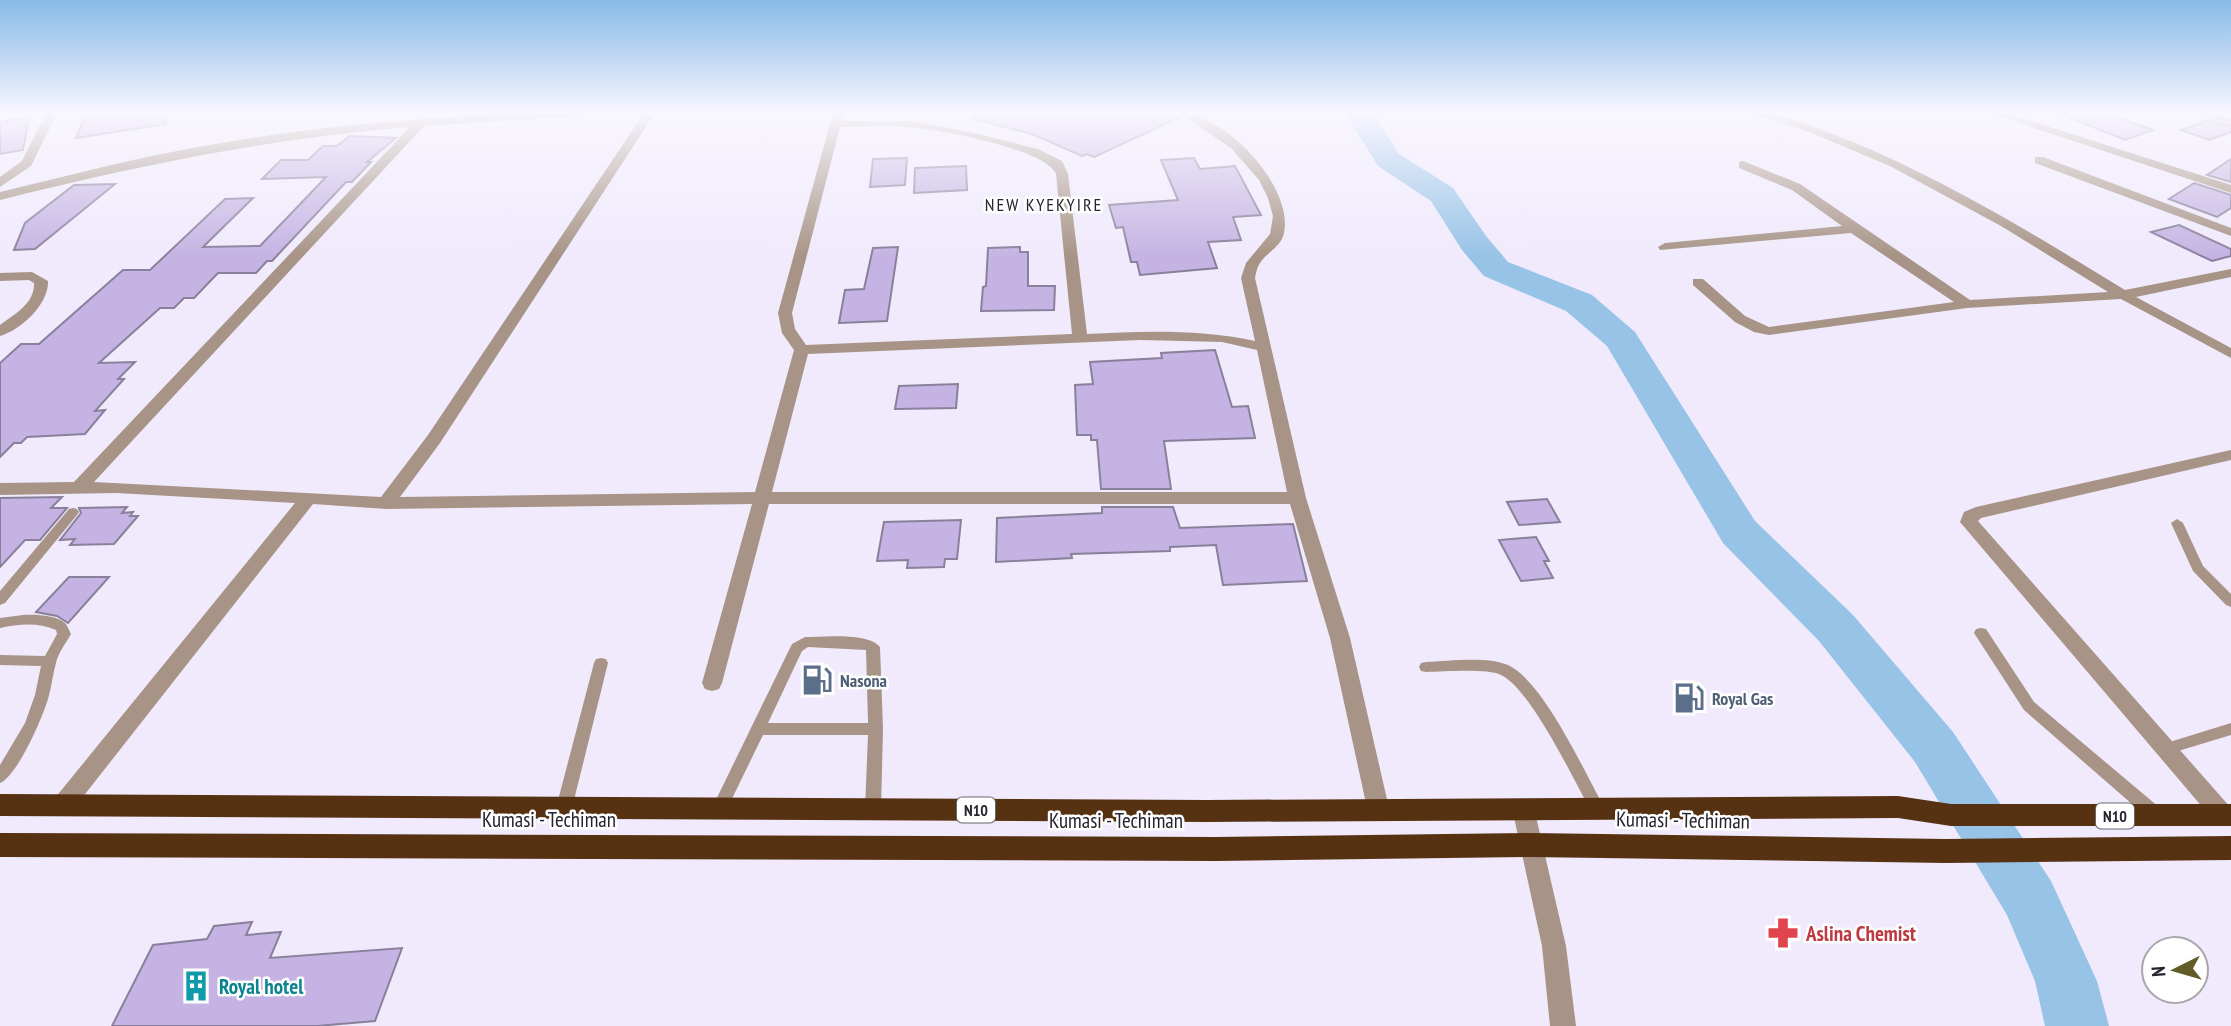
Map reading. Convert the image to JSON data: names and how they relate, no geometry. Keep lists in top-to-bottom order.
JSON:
{
  "streets": {
    "highway": ["N10", "Kumasi - Techiman"]
  },
  "districts": ["NEW KYEKYIRE"],
  "places": {
    "fuel station": ["Nasona", "Royal Gas"],
    "pharmacy": ["Aslina Chemist"],
    "building": ["Royal hotel"]
  },
  "north": "left"
}
